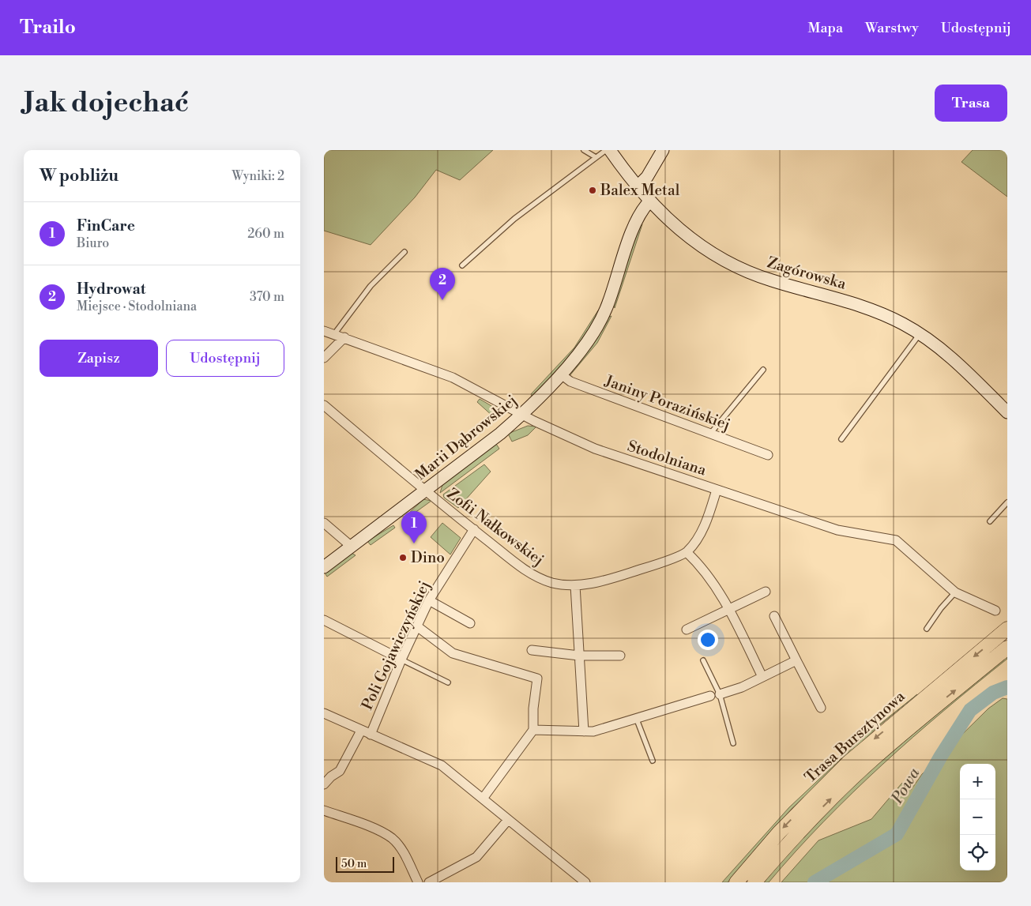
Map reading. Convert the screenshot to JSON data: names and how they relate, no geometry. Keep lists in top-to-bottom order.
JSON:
{
  "streets": {
    "main road": ["Trasa Bursztynowa"],
    "street": [
      "Zagórowska",
      "Janiny Porazińskiej",
      "Marii Dąbrowskiej",
      "Stodolniana",
      "Zofii Nałkowskiej",
      "Poli Gojawiczyńskiej"
    ]
  },
  "crossings": [
    ["Zagórowska", "Marii Dąbrowskiej"],
    ["Janiny Porazińskiej", "Marii Dąbrowskiej"],
    ["Marii Dąbrowskiej", "Stodolniana"],
    ["Marii Dąbrowskiej", "Zofii Nałkowskiej"],
    ["Zofii Nałkowskiej", "Poli Gojawiczyńskiej"]
  ],
  "water": ["Powa"],
  "places": ["Balex Metal", "Dino"],
  "scale_bar": "50 m",
  "page": {
    "header": "Trailo",
    "nav": ["Mapa", "Warstwy", "Udostępnij"],
    "buttons": [
      "Trasa",
      ["Zapisz", "Udostępnij"]
    ],
    "title": "Jak dojechać",
    "heading": ["W pobliżu", "Wyniki: 2"],
    "list": [
      {
        "mark": "1",
        "name": "FinCare",
        "note": "Biuro",
        "value": "260 m"
      },
      {
        "mark": "2",
        "name": "Hydrowat",
        "note": "Miejsce · Stodolniana",
        "value": "370 m"
      }
    ],
    "pins": ["2", "1"],
    "map_buttons": ["+", "−"],
    "scale": "50 m"
  }
}
